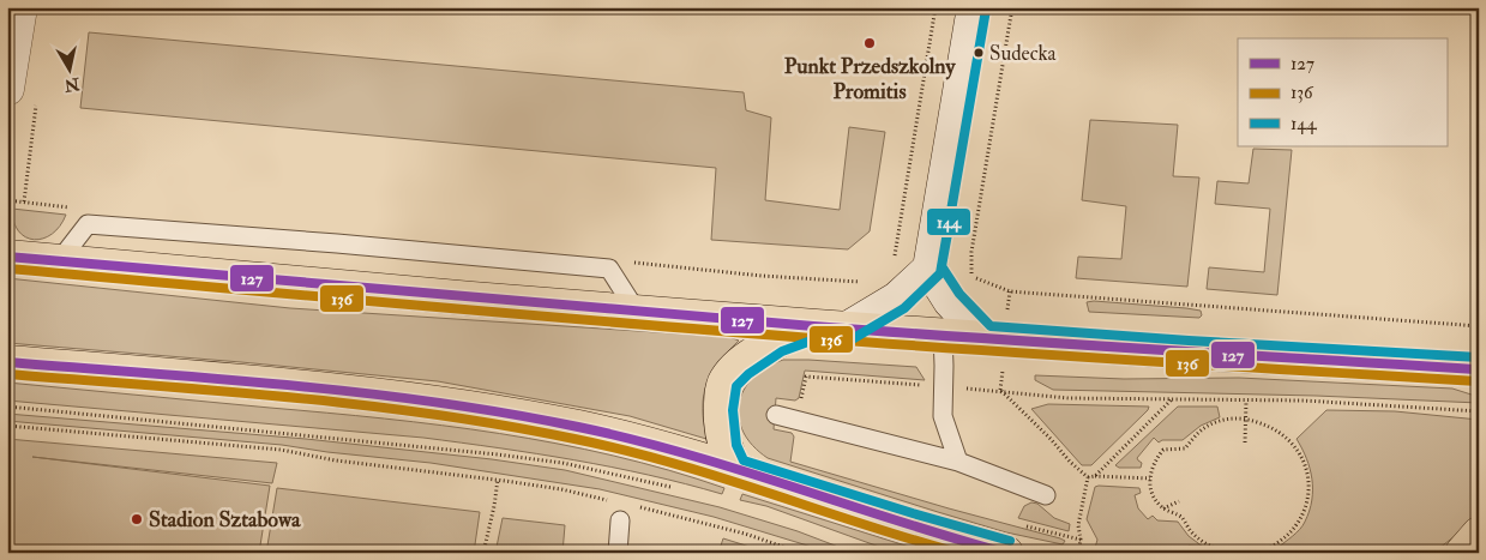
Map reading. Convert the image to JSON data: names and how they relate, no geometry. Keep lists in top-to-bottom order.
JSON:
{
  "places": ["Punkt Przedszkolny Promitis", "Sudecka", "Stadion Sztabowa"],
  "lines": ["transit line 144", "transit line 127", "transit line 136"],
  "legend": ["127", "136", "144"],
  "north": "bottom"
}
